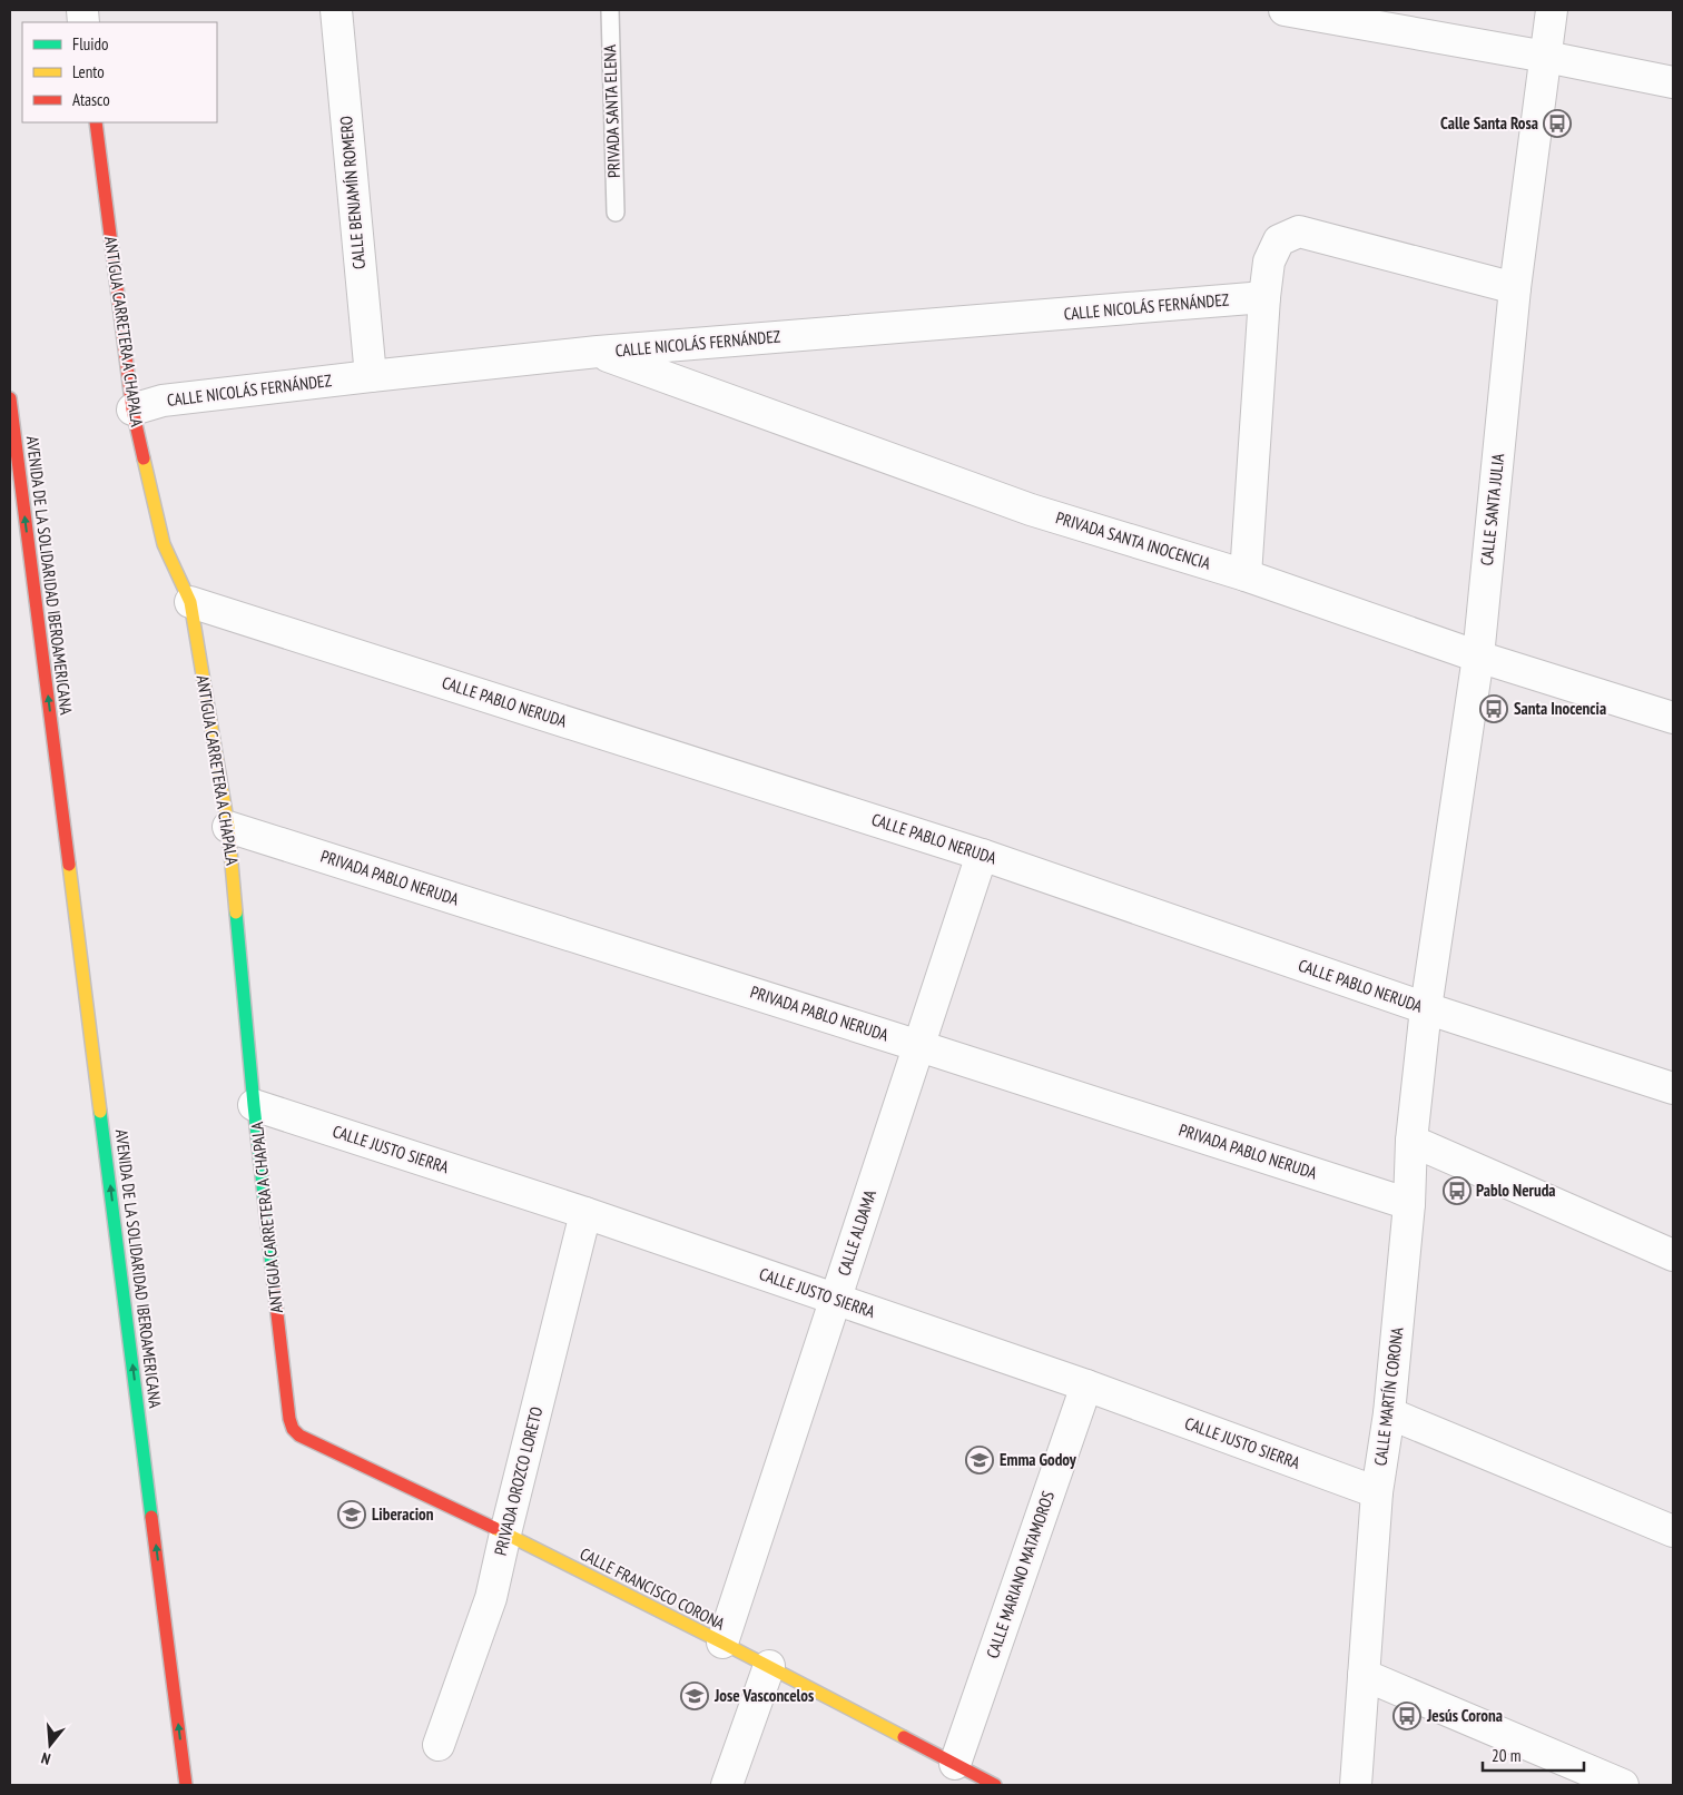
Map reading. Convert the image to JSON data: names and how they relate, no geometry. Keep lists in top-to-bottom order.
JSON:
{
  "streets": {
    "main road": ["ANTIGUA CARRETERA A CHAPALA", "AVENIDA DE LA SOLIDARIDAD IBEROAMERICANA", "CALLE FRANCISCO CORONA"],
    "street": [
      "CALLE BENJAMÍN ROMERO",
      "CALLE NICOLÁS FERNÁNDEZ",
      "CALLE SANTA JULIA",
      "PRIVADA SANTA INOCENCIA",
      "CALLE PABLO NERUDA",
      "PRIVADA PABLO NERUDA",
      "CALLE JUSTO SIERRA",
      "CALLE ALDAMA",
      "CALLE MARTÍN CORONA",
      "PRIVADA OROZCO LORETO",
      "CALLE MARIANO MATAMOROS"
    ],
    "lane": ["PRIVADA SANTA ELENA"]
  },
  "crossings": [
    ["CALLE BENJAMÍN ROMERO", "CALLE NICOLÁS FERNÁNDEZ"],
    ["CALLE NICOLÁS FERNÁNDEZ", "ANTIGUA CARRETERA A CHAPALA"],
    ["CALLE NICOLÁS FERNÁNDEZ", "PRIVADA SANTA INOCENCIA"],
    ["ANTIGUA CARRETERA A CHAPALA", "CALLE PABLO NERUDA"],
    ["ANTIGUA CARRETERA A CHAPALA", "PRIVADA PABLO NERUDA"],
    ["ANTIGUA CARRETERA A CHAPALA", "CALLE JUSTO SIERRA"],
    ["ANTIGUA CARRETERA A CHAPALA", "CALLE FRANCISCO CORONA"],
    ["CALLE SANTA JULIA", "PRIVADA SANTA INOCENCIA"],
    ["CALLE SANTA JULIA", "CALLE PABLO NERUDA"],
    ["CALLE SANTA JULIA", "CALLE MARTÍN CORONA"],
    ["CALLE PABLO NERUDA", "CALLE ALDAMA"],
    ["CALLE PABLO NERUDA", "CALLE MARTÍN CORONA"],
    ["PRIVADA PABLO NERUDA", "CALLE ALDAMA"],
    ["PRIVADA PABLO NERUDA", "CALLE MARTÍN CORONA"],
    ["CALLE JUSTO SIERRA", "CALLE ALDAMA"],
    ["CALLE JUSTO SIERRA", "CALLE MARTÍN CORONA"],
    ["CALLE JUSTO SIERRA", "PRIVADA OROZCO LORETO"],
    ["CALLE JUSTO SIERRA", "CALLE MARIANO MATAMOROS"],
    ["CALLE ALDAMA", "CALLE FRANCISCO CORONA"],
    ["PRIVADA OROZCO LORETO", "CALLE FRANCISCO CORONA"],
    ["CALLE MARIANO MATAMOROS", "CALLE FRANCISCO CORONA"]
  ],
  "one_way": ["AVENIDA DE LA SOLIDARIDAD IBEROAMERICANA"],
  "places": {
    "bus stop": [
      "Calle Santa Rosa",
      "Santa Inocencia",
      "Pablo Neruda",
      "Jesús Corona"
    ],
    "school or university": ["Emma Godoy", "Liberacion", "Jose Vasconcelos"]
  },
  "legend": ["Fluido", "Lento", "Atasco"],
  "scale_bar": "20 m",
  "north": "bottom"
}
